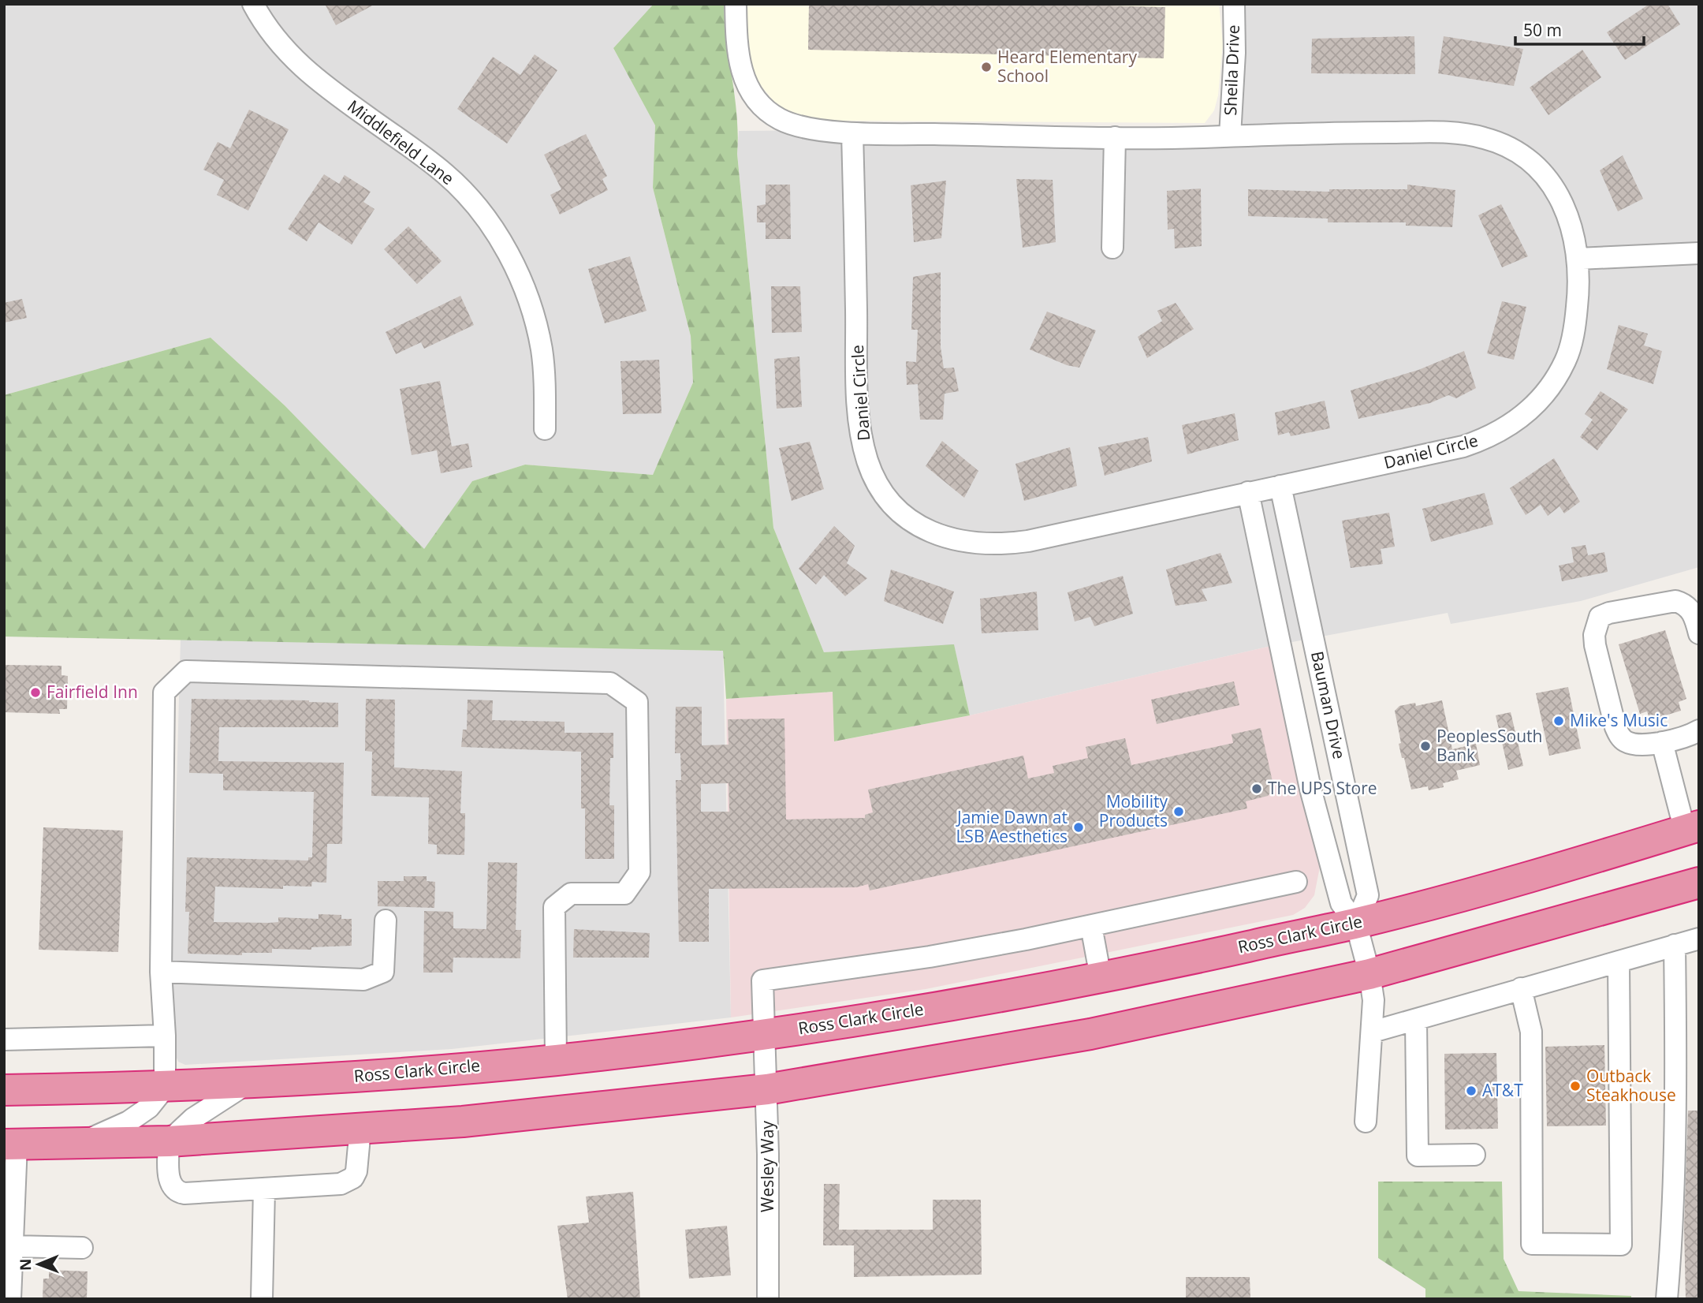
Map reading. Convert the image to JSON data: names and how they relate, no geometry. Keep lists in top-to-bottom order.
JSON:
{
  "streets": {
    "highway": ["Ross Clark Circle"],
    "street": [
      "Sheila Drive",
      "Middlefield Lane",
      "Daniel Circle",
      "Bauman Drive",
      "Wesley Way"
    ]
  },
  "crossings": [
    ["Sheila Drive", "Daniel Circle"],
    ["Daniel Circle", "Bauman Drive"],
    ["Bauman Drive", "Ross Clark Circle"],
    ["Ross Clark Circle", "Wesley Way"]
  ],
  "places": [
    "Heard Elementary School",
    "Fairfield Inn",
    "Mike's Music",
    "PeoplesSouth Bank",
    "The UPS Store",
    "Mobility Products",
    "Jamie Dawn at LSB Aesthetics",
    "Outback Steakhouse",
    "AT&T"
  ],
  "scale_bar": "50 m",
  "north": "left"
}
